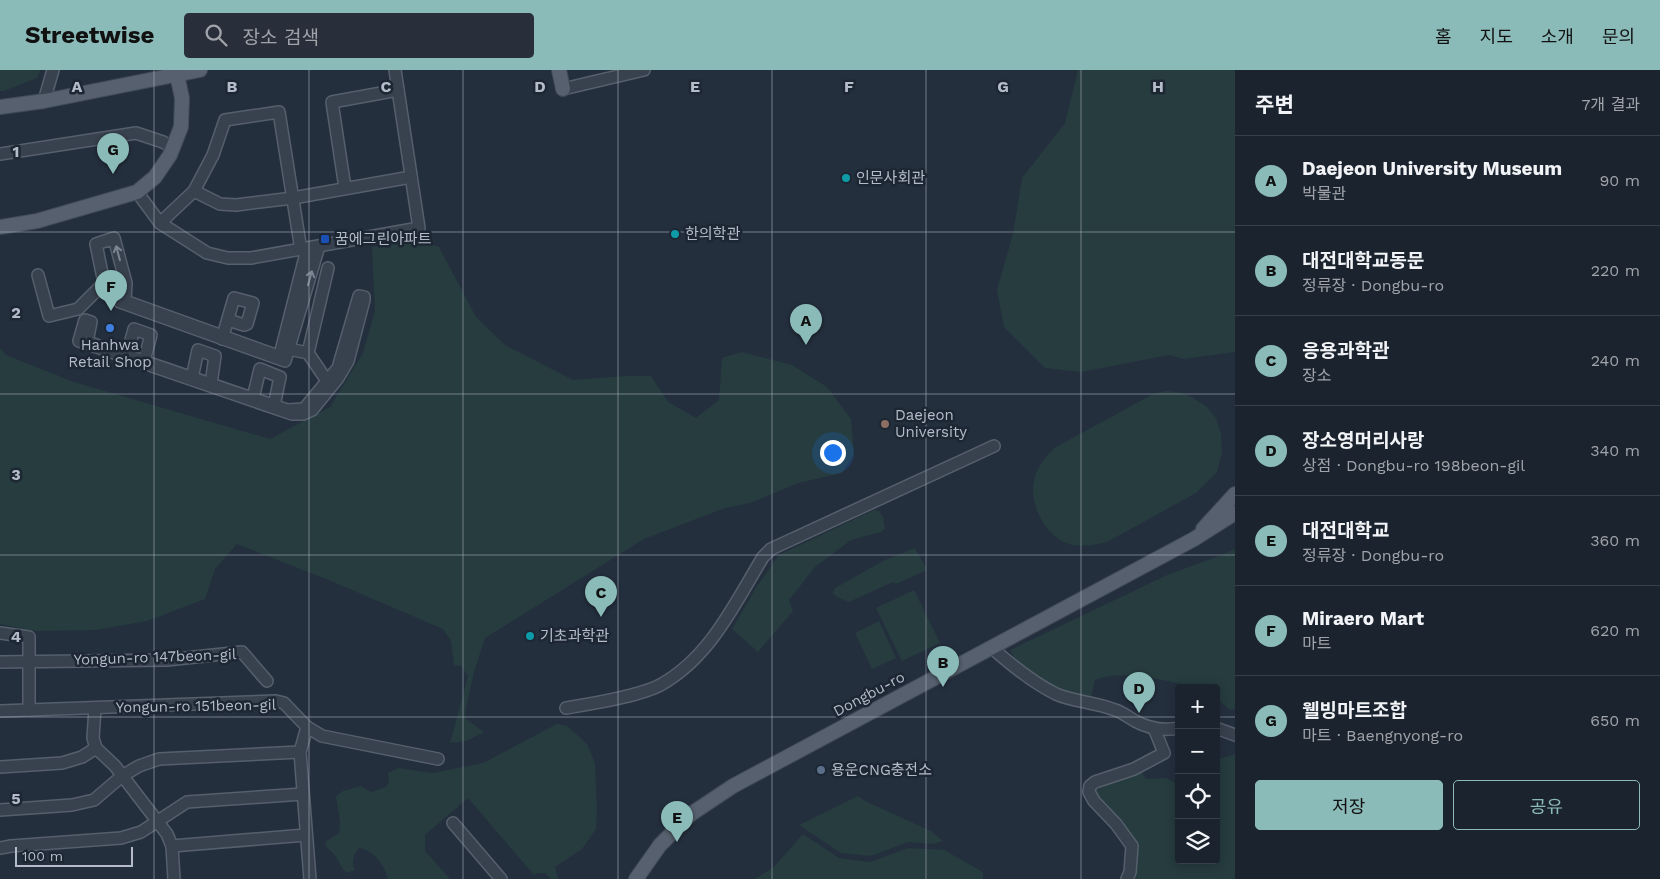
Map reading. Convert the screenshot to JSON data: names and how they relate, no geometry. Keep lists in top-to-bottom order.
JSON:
{
  "streets": {
    "main road": ["Dongbu-ro"],
    "street": ["Yongun-ro 147beon-gil", "Yongun-ro 151beon-gil"]
  },
  "places": {
    "other": [
      "인문사회관",
      "한의학관",
      "Hanhwa Retail Shop",
      "Daejeon University",
      "기초과학관",
      "용운CNG충전소"
    ],
    "transit": ["꿈에그린아파트"]
  },
  "scale_bar": "100 m",
  "page": {
    "header": "Streetwise",
    "search": "장소 검색",
    "nav": [
      "홈",
      "지도",
      "소개",
      "문의"
    ],
    "heading": ["주변", "7개 결과"],
    "pins": [
      "G",
      "F",
      "A",
      "C",
      "B",
      "D",
      "E"
    ],
    "list": [
      {
        "mark": "A",
        "name": "Daejeon University Museum",
        "note": "박물관",
        "value": "90 m"
      },
      {
        "mark": "B",
        "name": "대전대학교동문",
        "note": "정류장 · Dongbu-ro",
        "value": "220 m"
      },
      {
        "mark": "C",
        "name": "응용과학관",
        "note": "장소",
        "value": "240 m"
      },
      {
        "mark": "D",
        "name": "장소영머리사랑",
        "note": "상점 · Dongbu-ro 198beon-gil",
        "value": "340 m"
      },
      {
        "mark": "E",
        "name": "대전대학교",
        "note": "정류장 · Dongbu-ro",
        "value": "360 m"
      },
      {
        "mark": "F",
        "name": "Miraero Mart",
        "note": "마트",
        "value": "620 m"
      },
      {
        "mark": "G",
        "name": "웰빙마트조합",
        "note": "마트 · Baengnyong-ro",
        "value": "650 m"
      }
    ],
    "map_buttons": ["+", "−"],
    "buttons": ["저장", "공유"],
    "scale": "100 m"
  },
  "grid": {
    "columns": [
      "A",
      "B",
      "C",
      "D",
      "E",
      "F",
      "G",
      "H"
    ],
    "rows": [
      "1",
      "2",
      "3",
      "4",
      "5"
    ]
  }
}
